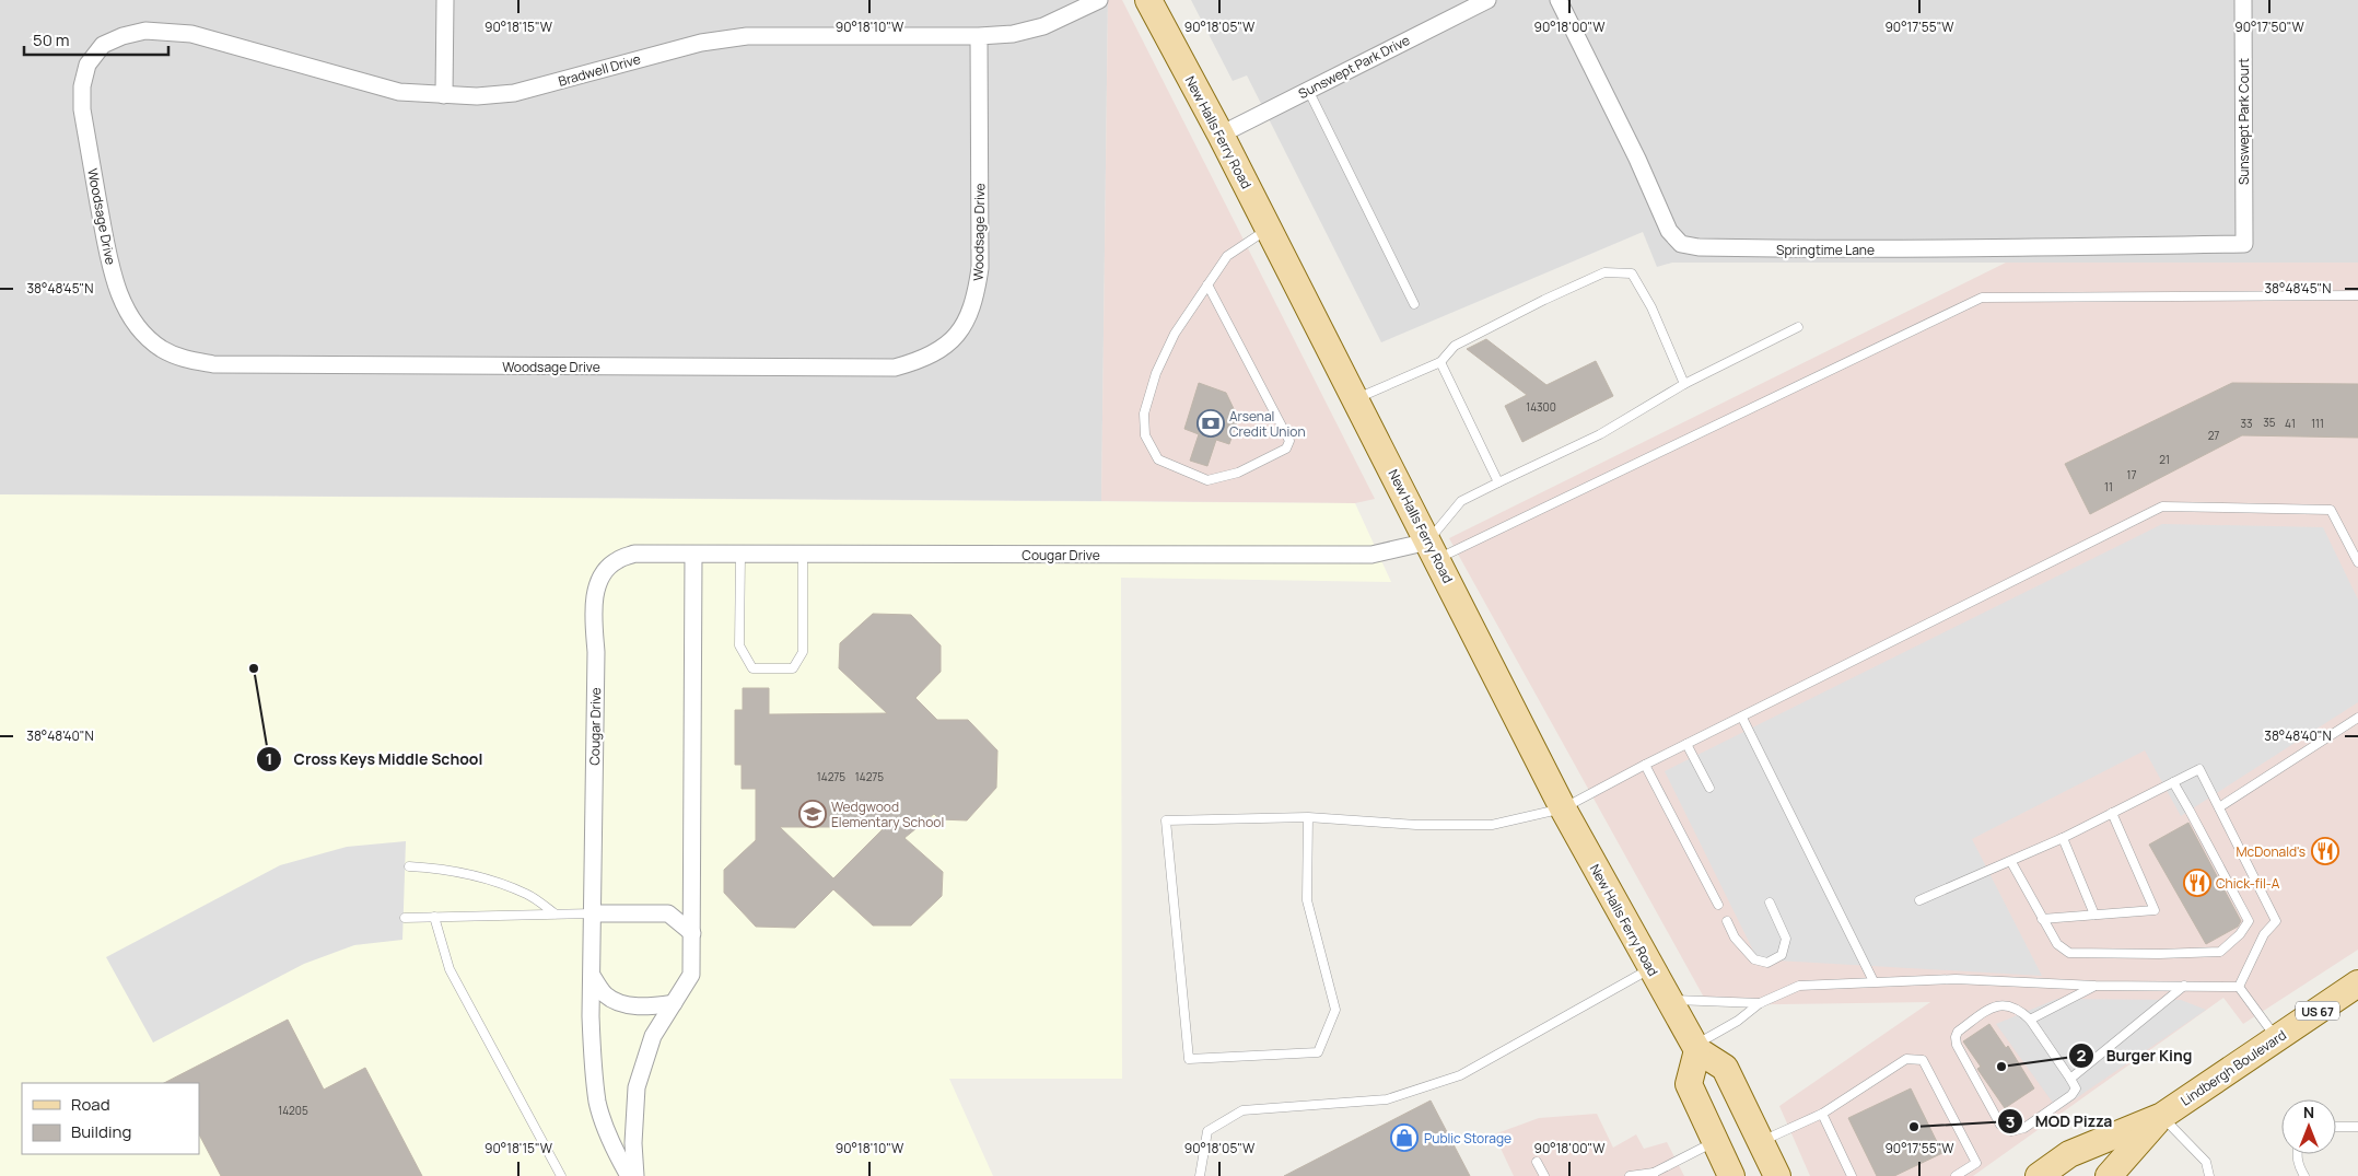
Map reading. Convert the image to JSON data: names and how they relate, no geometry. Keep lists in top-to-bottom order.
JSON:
{
  "streets": {
    "main road": ["New Halls Ferry Road", "US 67", "Lindbergh Boulevard"],
    "street": [
      "Sunswept Park Drive",
      "Bradwell Drive",
      "Sunswept Park Court",
      "Woodsage Drive",
      "Springtime Lane",
      "Cougar Drive"
    ]
  },
  "crossings": [
    ["Sunswept Park Drive", "New Halls Ferry Road"],
    ["Bradwell Drive", "Woodsage Drive"],
    ["Sunswept Park Court", "Springtime Lane"],
    ["New Halls Ferry Road", "Cougar Drive"]
  ],
  "places": {
    "bank": ["Arsenal Credit Union"],
    "other": ["Cross Keys Middle School", "Burger King", "MOD Pizza"],
    "school or university": ["Wedgwood Elementary School"],
    "restaurant": ["McDonald's", "Chick-fil-A"],
    "shop": ["Public Storage"]
  },
  "house_numbers": [
    "14300",
    "35",
    "33",
    "41",
    "111",
    "27",
    "21",
    "17",
    "11",
    "14275",
    "14275",
    "14205"
  ],
  "legend": ["Road", "Building"],
  "scale_bar": "50 m",
  "north": "top",
  "coordinates": [
    "90°18'15\"W",
    "90°18'10\"W",
    "90°18'05\"W",
    "90°18'00\"W",
    "90°17'55\"W",
    "90°17'50\"W",
    "38°48'45\"N",
    "38°48'40\"N"
  ]
}
